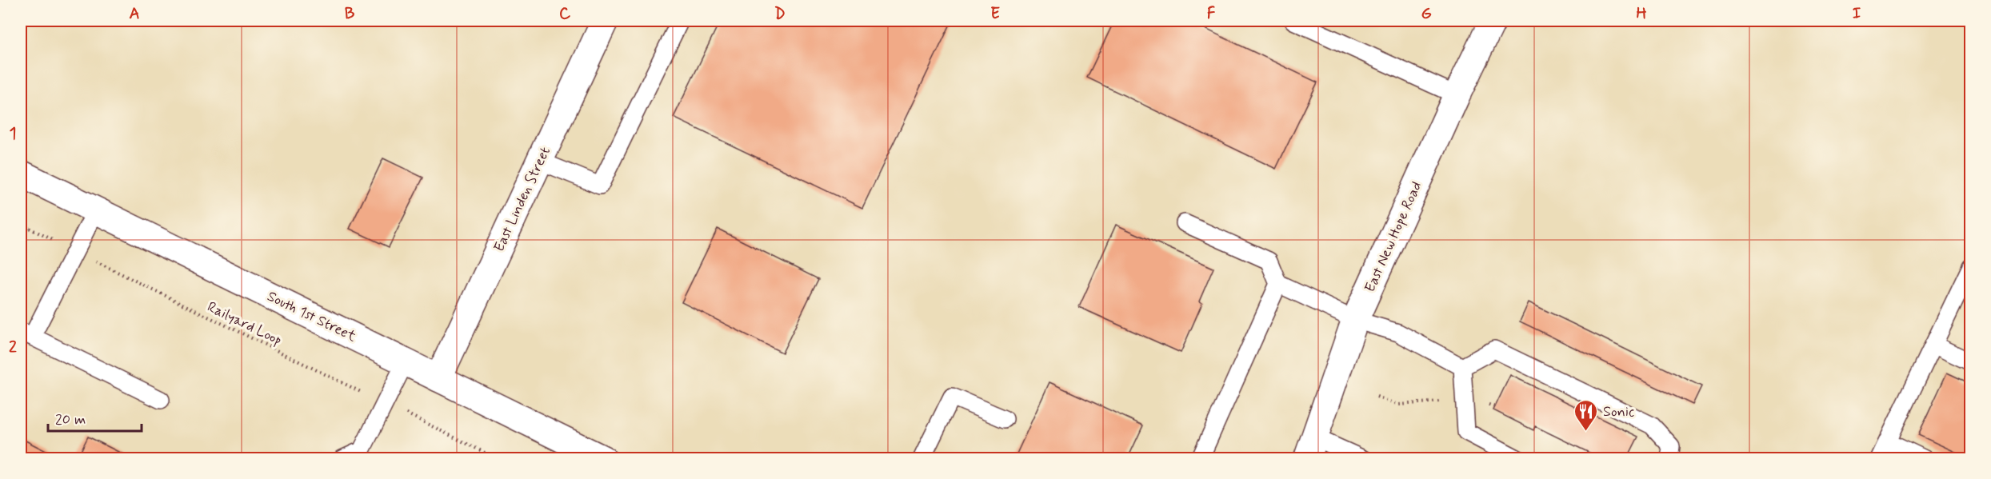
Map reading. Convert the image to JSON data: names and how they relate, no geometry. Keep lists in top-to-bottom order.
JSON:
{
  "streets": {
    "street": ["East Linden Street", "East New Hope Road", "South 1st Street"],
    "path": ["Railyard Loop"]
  },
  "crossings": [
    ["East Linden Street", "South 1st Street"]
  ],
  "places": {
    "restaurant": ["Sonic"]
  },
  "scale_bar": "20 m",
  "grid": {
    "columns": [
      "A",
      "B",
      "C",
      "D",
      "E",
      "F",
      "G",
      "H",
      "I"
    ],
    "rows": ["1", "2"]
  }
}
